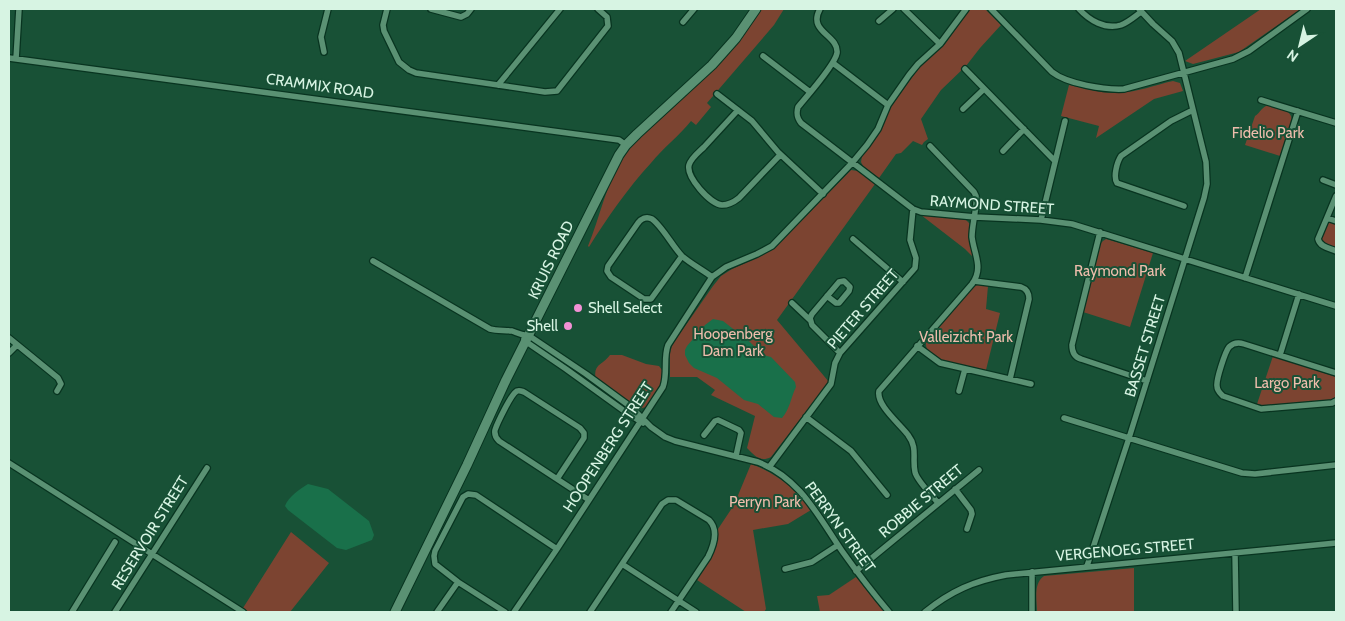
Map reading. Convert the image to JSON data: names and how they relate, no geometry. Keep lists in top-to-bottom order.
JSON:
{
  "streets": {
    "street": [
      "CRAMMIX ROAD",
      "RAYMOND STREET",
      "KRUIS ROAD",
      "PIETER STREET",
      "BASSET STREET",
      "HOOPENBERG STREET",
      "ROBBIE STREET",
      "PERRYN STREET",
      "RESERVOIR STREET",
      "VERGENOEG STREET"
    ]
  },
  "crossings": [
    ["CRAMMIX ROAD", "KRUIS ROAD"],
    ["RAYMOND STREET", "PIETER STREET"],
    ["RAYMOND STREET", "BASSET STREET"],
    ["RAYMOND STREET", "HOOPENBERG STREET"],
    ["KRUIS ROAD", "PERRYN STREET"],
    ["PIETER STREET", "PERRYN STREET"],
    ["BASSET STREET", "VERGENOEG STREET"],
    ["HOOPENBERG STREET", "PERRYN STREET"],
    ["ROBBIE STREET", "PERRYN STREET"]
  ],
  "parks": [
    "Fidelio Park",
    "Raymond Park",
    "Hoopenberg Dam Park",
    "Valleizicht Park",
    "Largo Park",
    "Perryn Park"
  ],
  "places": ["Shell Select", "Shell"],
  "north": "bottom left"
}
